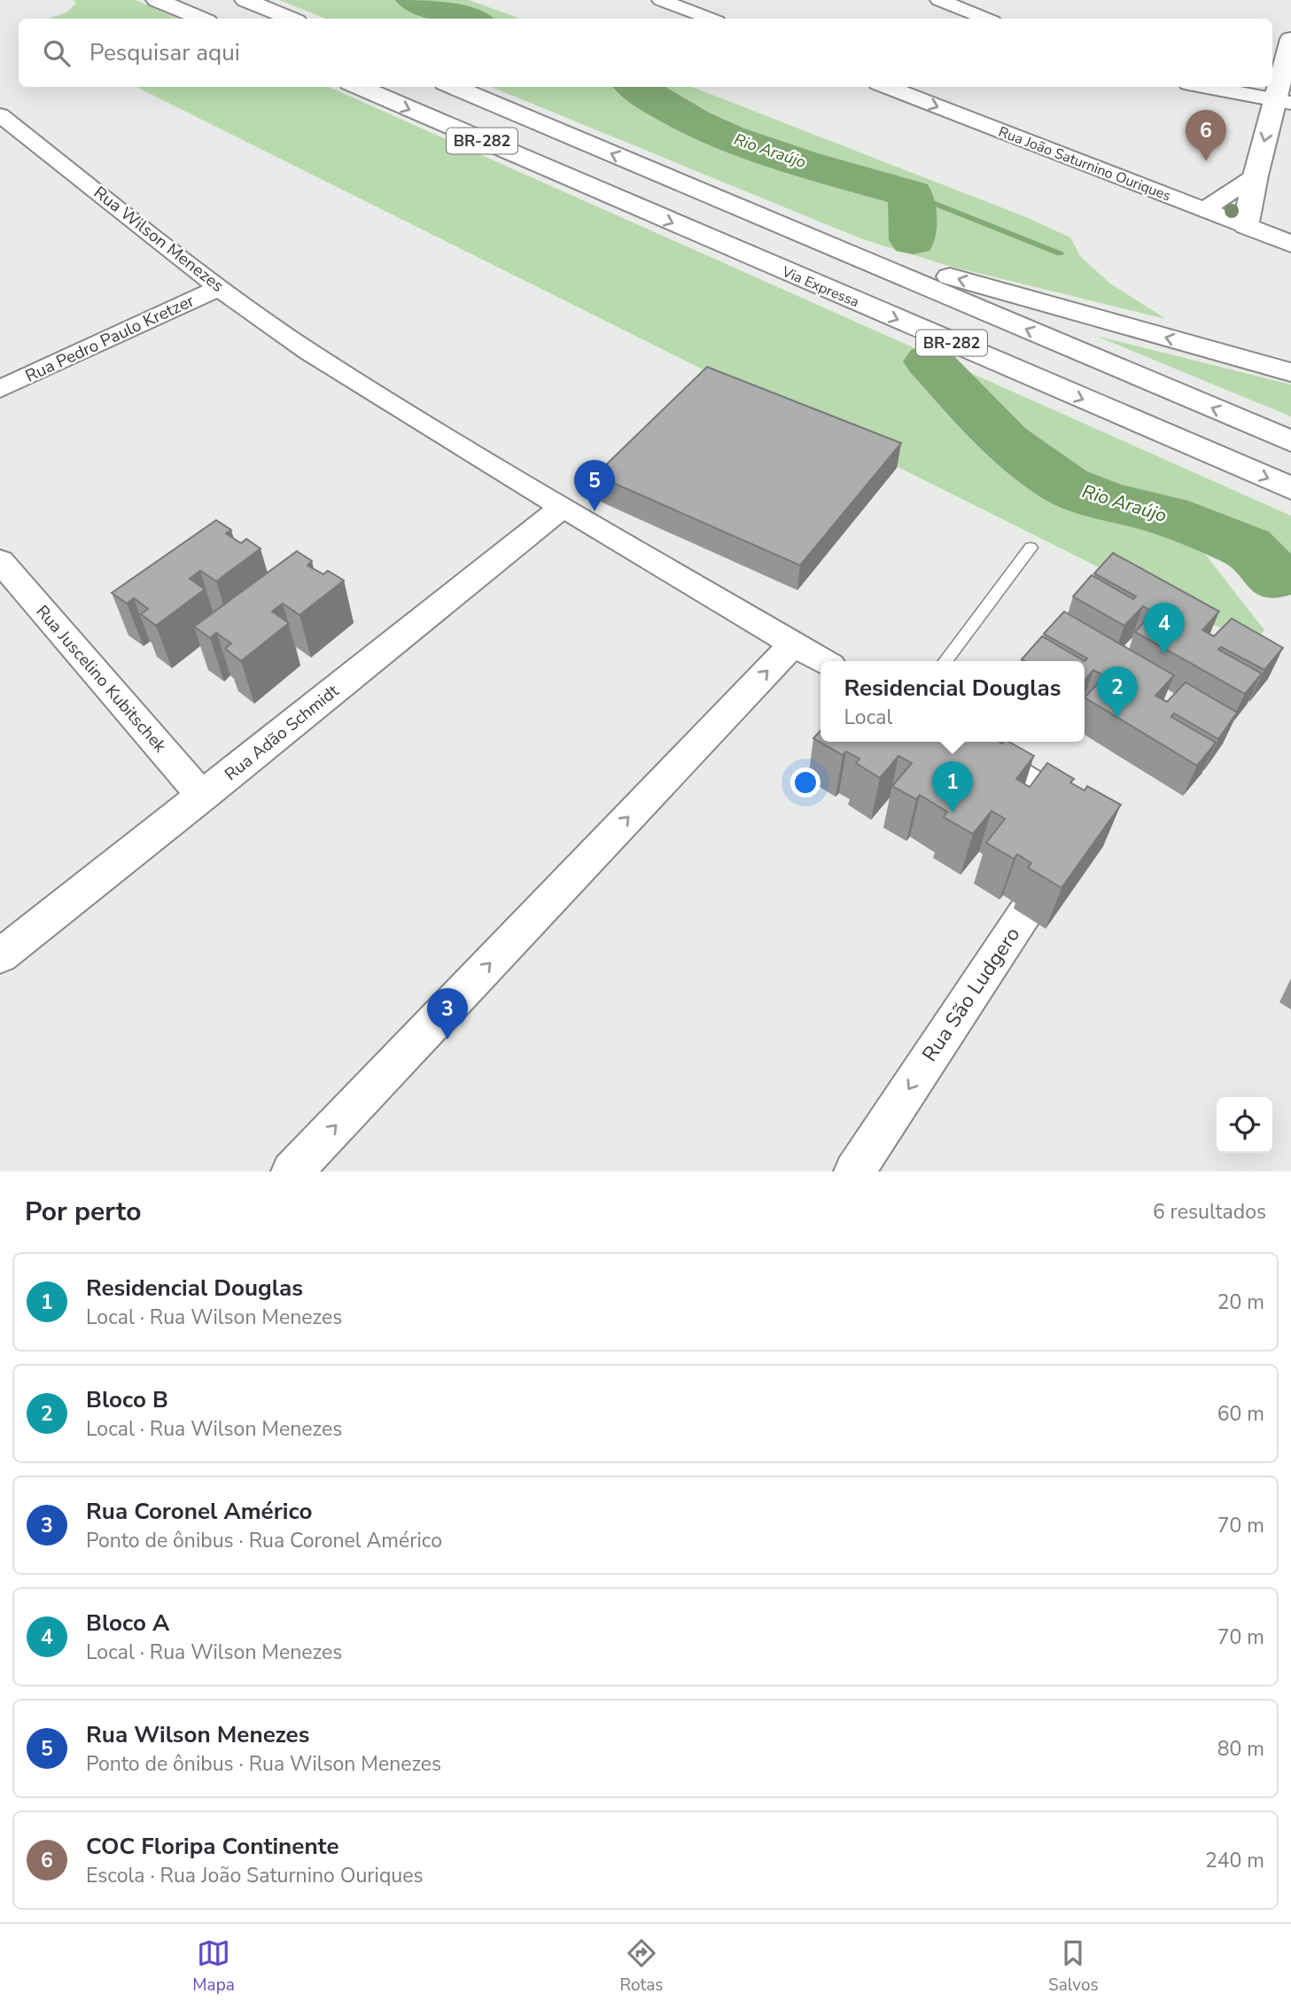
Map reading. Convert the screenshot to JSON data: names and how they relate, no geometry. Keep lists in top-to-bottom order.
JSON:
{
  "streets": {
    "main road": ["BR-282", "Rua João Saturnino Ouriques", "Via Expressa"],
    "street": [
      "Rua Wilson Menezes",
      "Rua Pedro Paulo Kretzer",
      "Rua Juscelino Kubitschek",
      "Rua Adão Schmidt",
      "Rua São Ludgero"
    ]
  },
  "crossings": [
    ["Rua Wilson Menezes", "Rua Pedro Paulo Kretzer"],
    ["Rua Wilson Menezes", "Rua Adão Schmidt"],
    ["Rua Juscelino Kubitschek", "Rua Adão Schmidt"]
  ],
  "one_way": ["Rua São Ludgero"],
  "water": ["Rio Araújo"],
  "page": {
    "search": "Pesquisar aqui",
    "pins": [
      "6",
      "5",
      "4",
      "2",
      "1",
      "3"
    ],
    "popup": ["Residencial Douglas", "Local"],
    "heading": ["Por perto", "6 resultados"],
    "list": [
      {
        "mark": "1",
        "name": "Residencial Douglas",
        "note": "Local · Rua Wilson Menezes",
        "value": "20 m"
      },
      {
        "mark": "2",
        "name": "Bloco B",
        "note": "Local · Rua Wilson Menezes",
        "value": "60 m"
      },
      {
        "mark": "3",
        "name": "Rua Coronel Américo",
        "note": "Ponto de ônibus · Rua Coronel Américo",
        "value": "70 m"
      },
      {
        "mark": "4",
        "name": "Bloco A",
        "note": "Local · Rua Wilson Menezes",
        "value": "70 m"
      },
      {
        "mark": "5",
        "name": "Rua Wilson Menezes",
        "note": "Ponto de ônibus · Rua Wilson Menezes",
        "value": "80 m"
      },
      {
        "mark": "6",
        "name": "COC Floripa Continente",
        "note": "Escola · Rua João Saturnino Ouriques",
        "value": "240 m"
      }
    ],
    "nav": ["Mapa", "Rotas", "Salvos"]
  }
}
